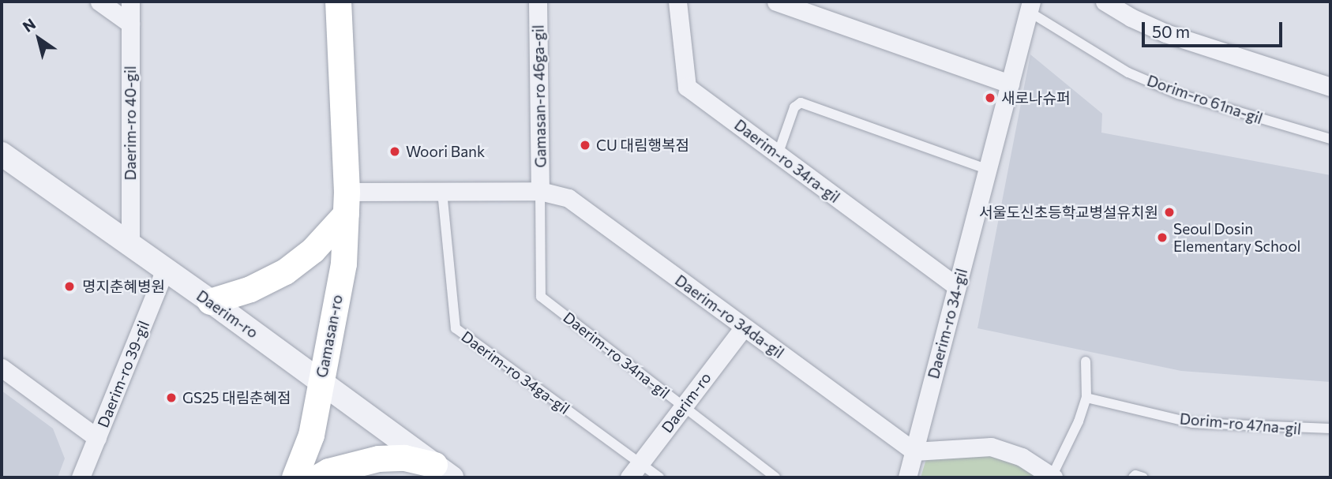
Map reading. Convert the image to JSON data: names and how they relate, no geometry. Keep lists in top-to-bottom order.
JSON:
{
  "streets": {
    "main road": ["Gamasan-ro"],
    "street": [
      "Gamasan-ro 46ga-gil",
      "Daerim-ro 40-gil",
      "Daerim-ro 34ra-gil",
      "Daerim-ro",
      "Daerim-ro 34da-gil",
      "Daerim-ro 34-gil",
      "Daerim-ro 39-gil"
    ],
    "lane": [
      "Dorim-ro 61na-gil",
      "Daerim-ro 34na-gil",
      "Daerim-ro 34ga-gil",
      "Dorim-ro 47na-gil"
    ]
  },
  "crossings": [
    ["Gamasan-ro 46ga-gil", "Daerim-ro 34da-gil"],
    ["Gamasan-ro 46ga-gil", "Daerim-ro 34na-gil"],
    ["Dorim-ro 61na-gil", "Daerim-ro 34-gil"],
    ["Daerim-ro 40-gil", "Daerim-ro"],
    ["Daerim-ro 34ra-gil", "Daerim-ro 34-gil"],
    ["Daerim-ro", "Daerim-ro 34da-gil"],
    ["Daerim-ro", "Gamasan-ro"],
    ["Daerim-ro", "Daerim-ro 34na-gil"],
    ["Daerim-ro", "Daerim-ro 34ga-gil"],
    ["Daerim-ro", "Daerim-ro 39-gil"],
    ["Daerim-ro 34da-gil", "Daerim-ro 34-gil"],
    ["Daerim-ro 34da-gil", "Daerim-ro 34na-gil"]
  ],
  "places": [
    "새로나슈퍼",
    "CU 대림행복점",
    "Woori Bank",
    "서울도신초등학교병설유치원",
    "Seoul Dosin Elementary School",
    "명지춘혜병원",
    "GS25 대림춘혜점"
  ],
  "scale_bar": "50 m",
  "north": "top left"
}
